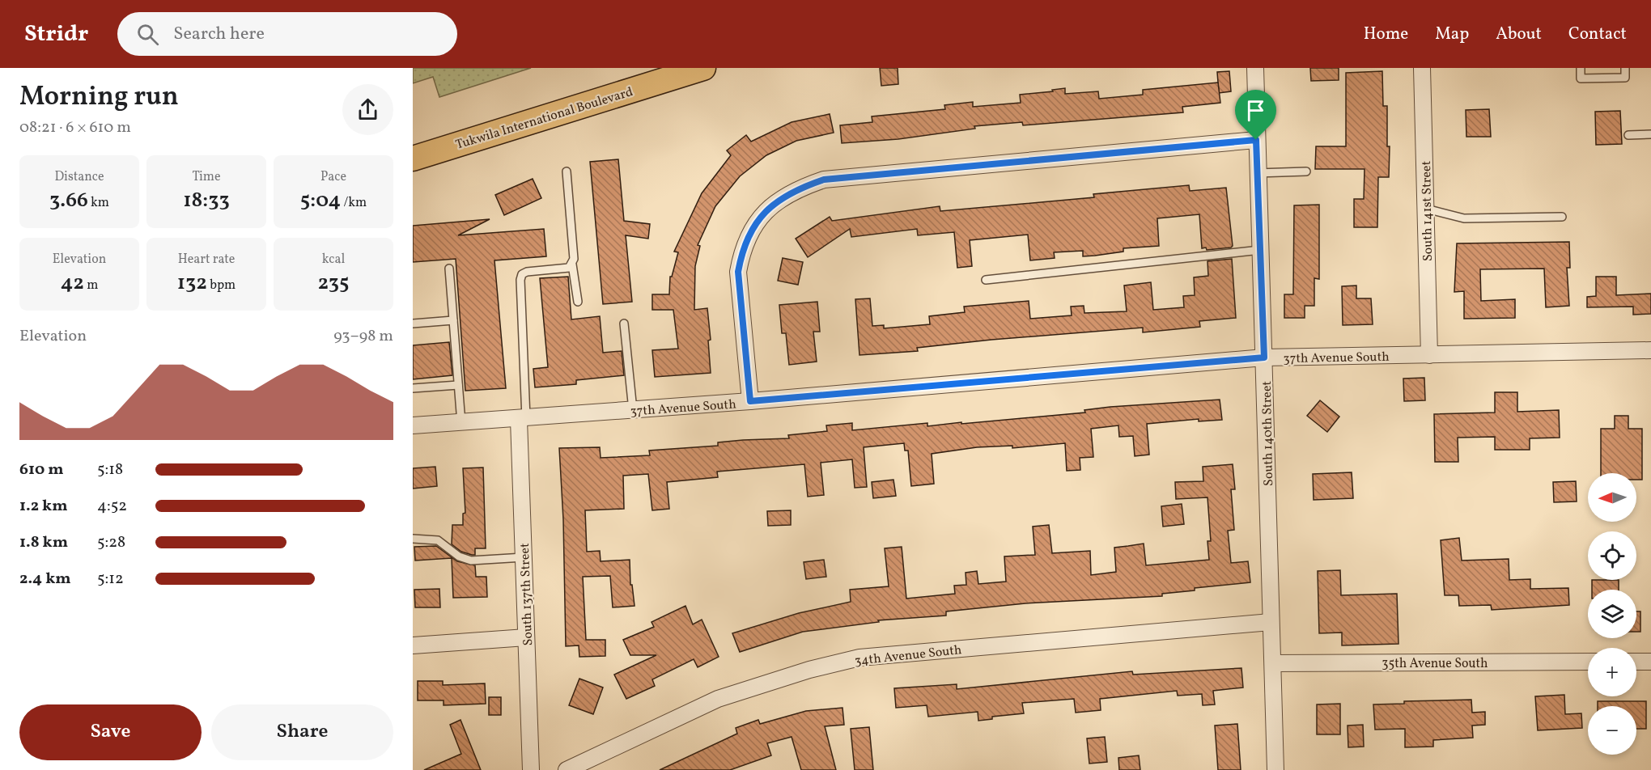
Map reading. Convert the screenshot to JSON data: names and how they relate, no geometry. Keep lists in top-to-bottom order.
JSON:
{
  "streets": {
    "main road": ["Tukwila International Boulevard"],
    "street": [
      "South 141st Street",
      "37th Avenue South",
      "South 140th Street",
      "South 137th Street",
      "34th Avenue South",
      "35th Avenue South"
    ]
  },
  "crossings": [
    ["South 141st Street", "37th Avenue South"],
    ["37th Avenue South", "South 140th Street"],
    ["37th Avenue South", "South 137th Street"],
    ["South 140th Street", "34th Avenue South"],
    ["South 140th Street", "35th Avenue South"]
  ],
  "north": "left",
  "page": {
    "header": "Stridr",
    "search": "Search here",
    "nav": [
      "Home",
      "Map",
      "About",
      "Contact"
    ],
    "heading": ["Morning run", "08:21 · 6 × 610 m"],
    "stats": [
      ["Distance", "3.66 km"],
      ["Time", "18:33"],
      ["Pace", "5:04 /km"],
      ["Elevation", "42 m"],
      ["Heart rate", "132 bpm"],
      ["kcal", "235"]
    ],
    "chart": ["Elevation", "93–98 m"],
    "list": [
      {
        "name": "610 m",
        "note": "5:18"
      },
      {
        "name": "1.2 km",
        "note": "4:52"
      },
      {
        "name": "1.8 km",
        "note": "5:28"
      },
      {
        "name": "2.4 km",
        "note": "5:12"
      }
    ],
    "map_buttons": ["+", "−"],
    "buttons": ["Save", "Share"]
  }
}
